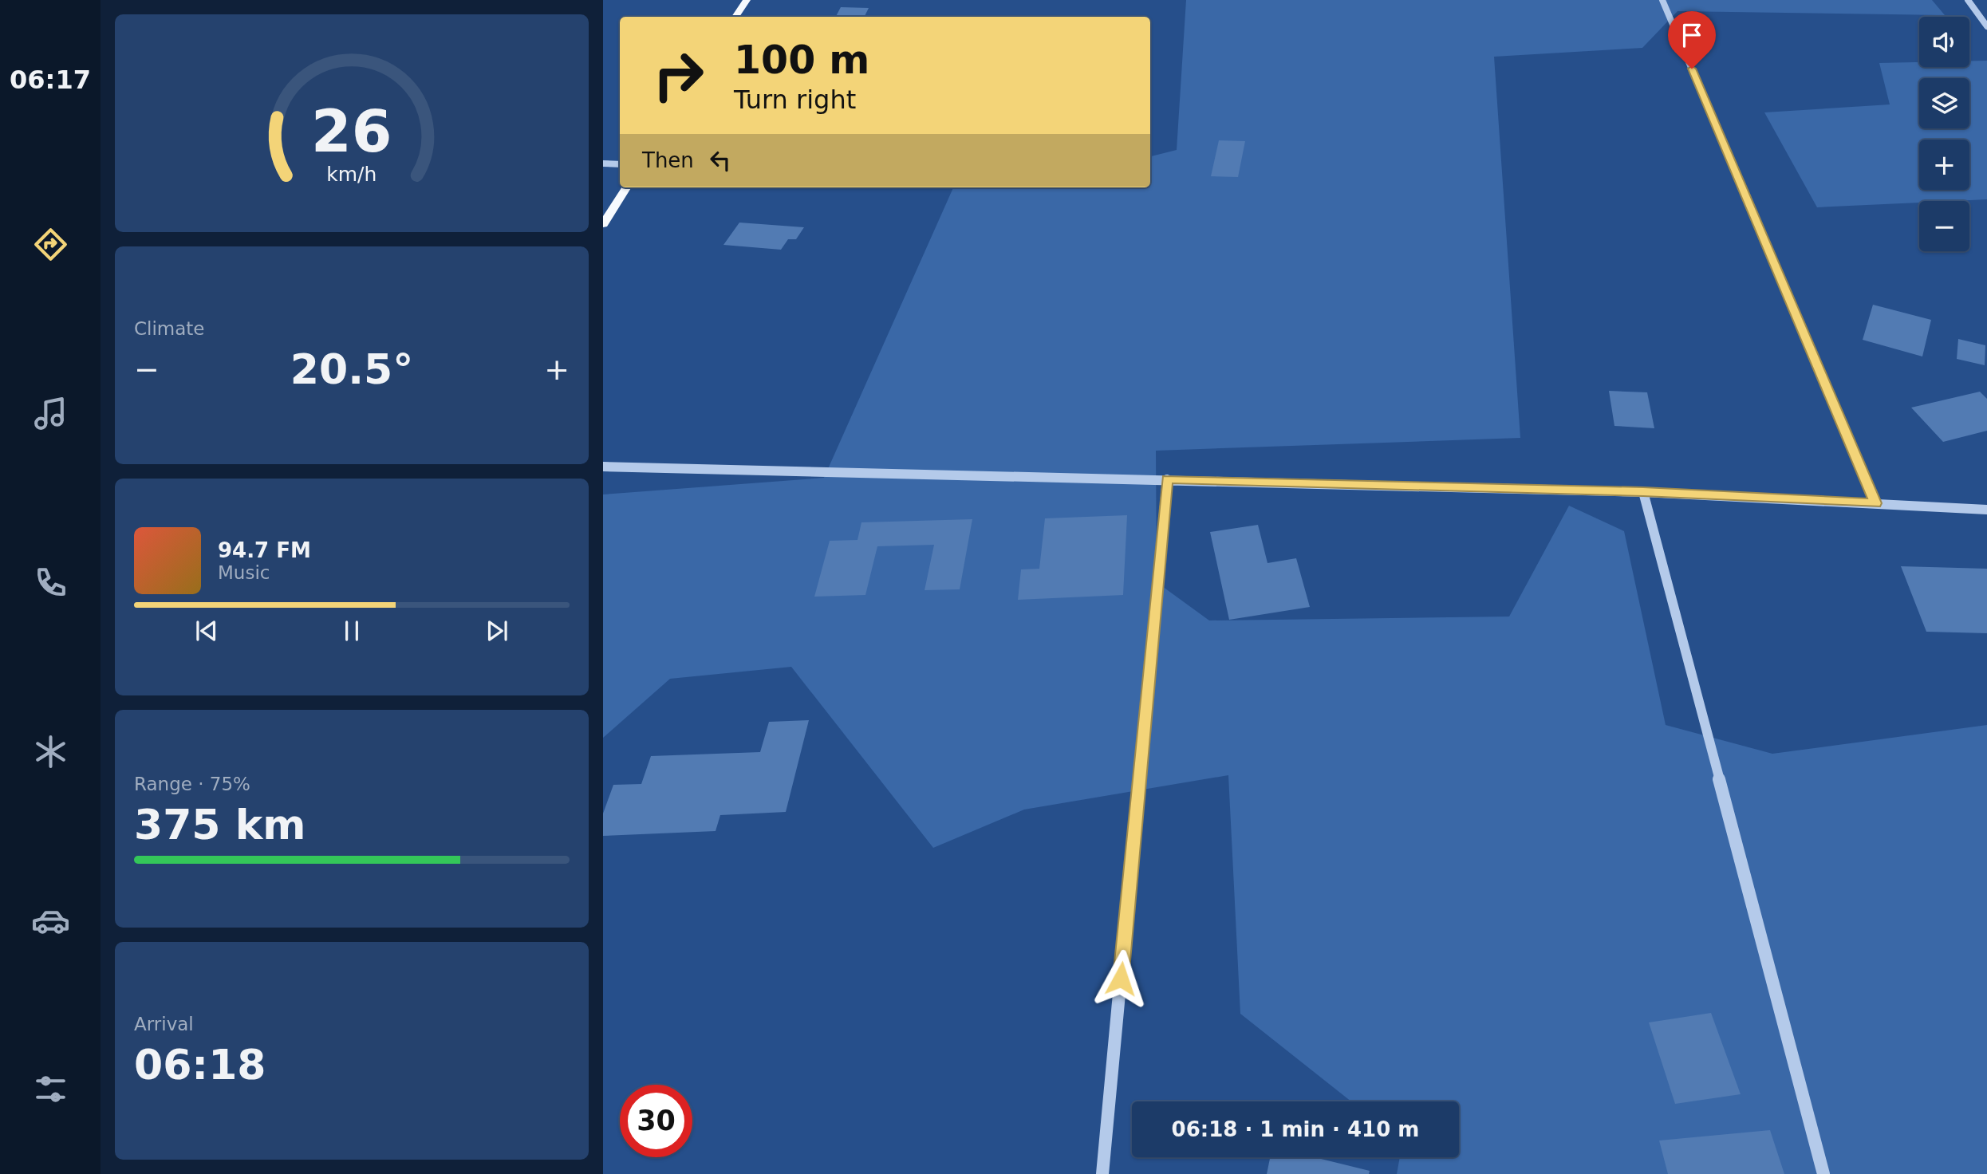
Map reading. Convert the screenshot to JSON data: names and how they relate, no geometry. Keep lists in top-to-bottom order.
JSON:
{
  "page": {
    "tabs": "06:17",
    "map_buttons": ["+", "−"],
    "turn": ["100 m", "Turn right"],
    "then": "Then",
    "tile": [
      "Climate",
      ["Range · 75%", "375 km"],
      ["Arrival", "06:18"]
    ],
    "heat": ["−", "20.5°", "+"],
    "song": ["94.7 FM", "Music"],
    "limit": "30",
    "trip": "06:18 · 1 min · 410 m",
    "gauge": ["26", "km/h"]
  }
}
